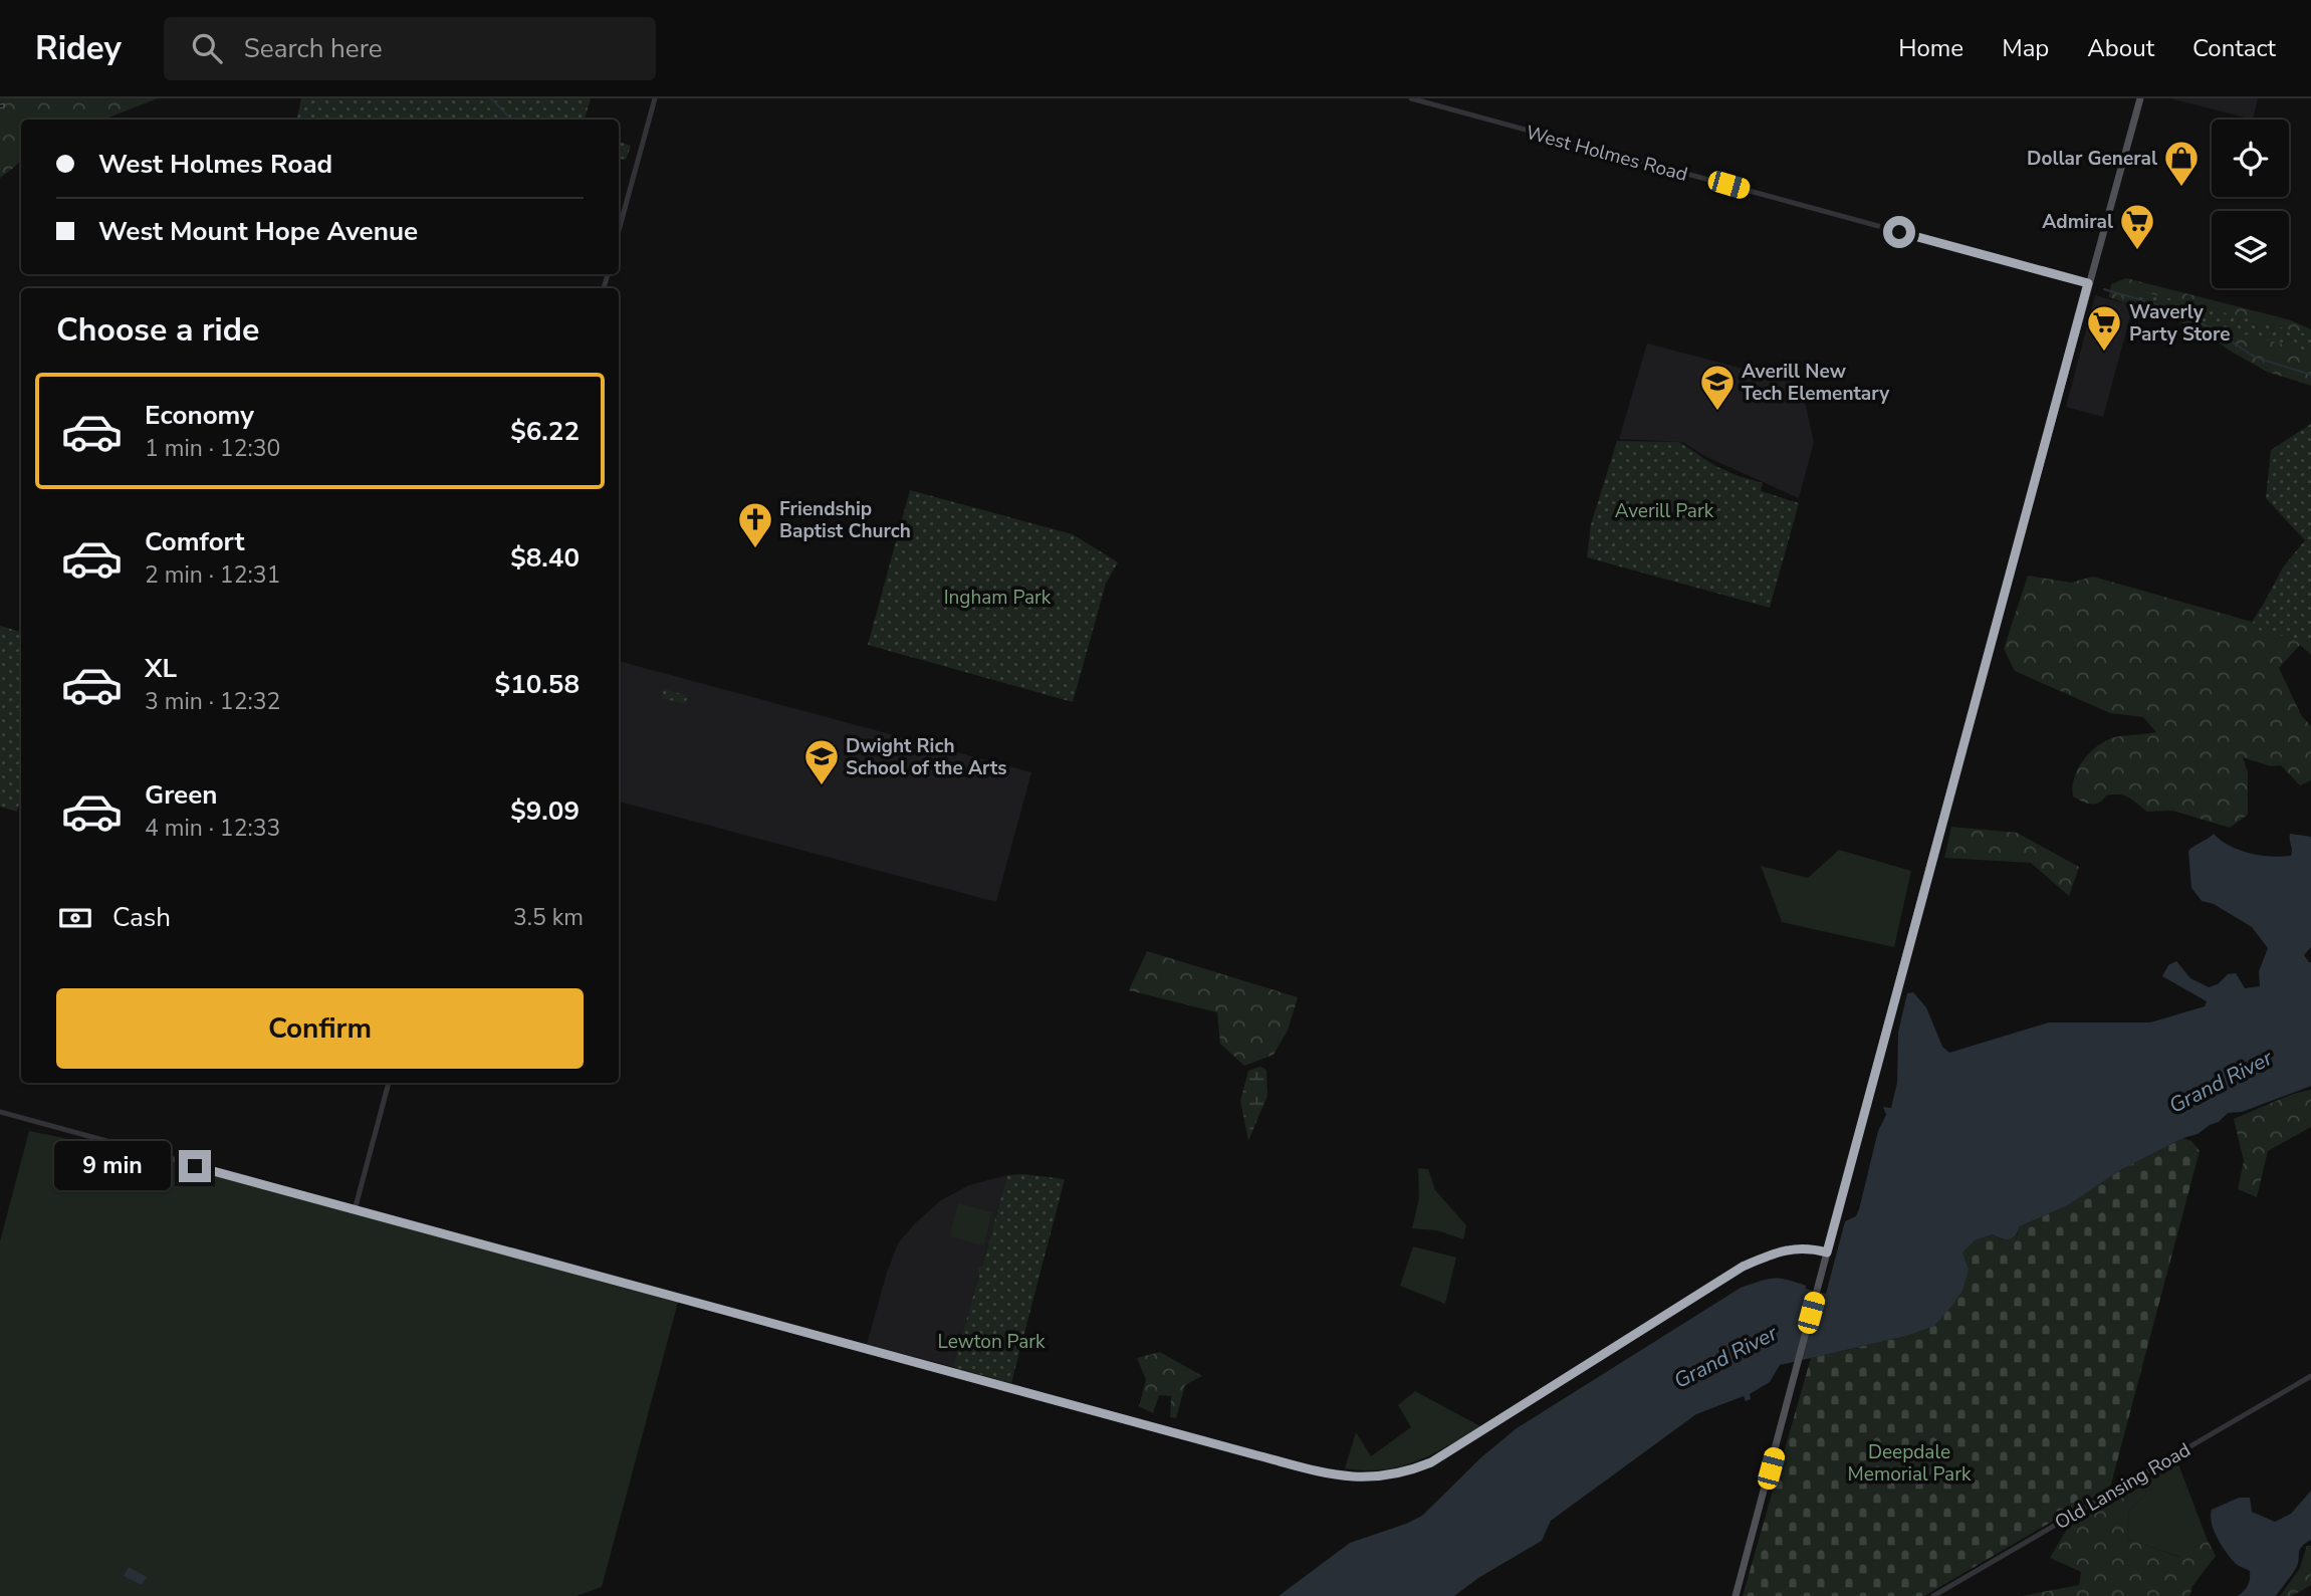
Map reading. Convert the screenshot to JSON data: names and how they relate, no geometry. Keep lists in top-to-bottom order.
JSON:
{
  "streets": {
    "street": ["West Holmes Road", "Old Lansing Road"]
  },
  "water": ["Grand River"],
  "parks": [
    "Averill Park",
    "Ingham Park",
    "Lewton Park",
    "Deepdale Memorial Park"
  ],
  "places": {
    "shop": ["Dollar General"],
    "supermarket": ["Admiral", "Waverly Party Store"],
    "school or university": ["Averill New Tech Elementary", "Dwight Rich School of the Arts"],
    "church": ["Friendship Baptist Church"]
  },
  "page": {
    "header": "Ridey",
    "search": "Search here",
    "nav": [
      "Home",
      "Map",
      "About",
      "Contact"
    ],
    "banner": ["West Holmes Road", "West Mount Hope Avenue"],
    "heading": "Choose a ride",
    "list": [
      {
        "name": "Economy",
        "note": "1 min · 12:30",
        "value": "$6.22"
      },
      {
        "name": "Comfort",
        "note": "2 min · 12:31",
        "value": "$8.40"
      },
      {
        "name": "XL",
        "note": "3 min · 12:32",
        "value": "$10.58"
      },
      {
        "name": "Green",
        "note": "4 min · 12:33",
        "value": "$9.09"
      }
    ],
    "pay": ["Cash", "3.5 km"],
    "buttons": "Confirm",
    "bubble": "9 min"
  }
}
